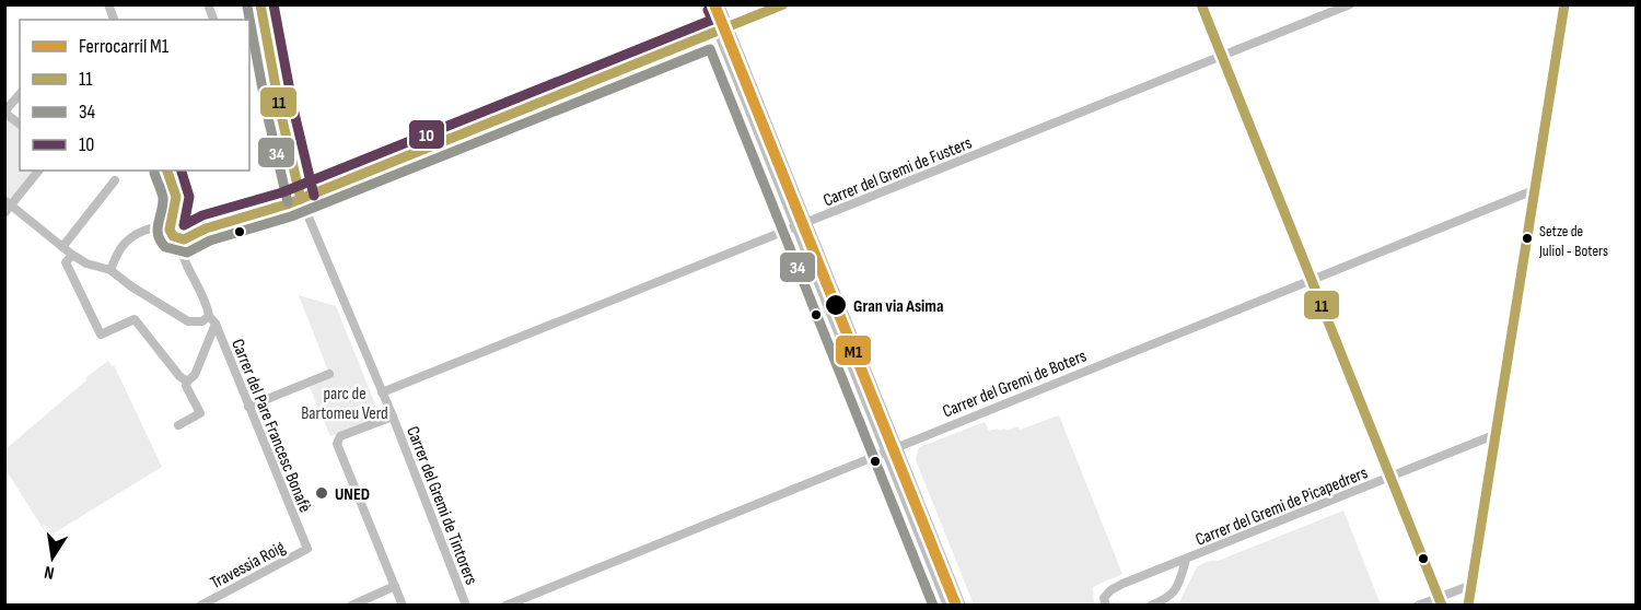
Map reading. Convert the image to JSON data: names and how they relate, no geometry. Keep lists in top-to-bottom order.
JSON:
{
  "streets": {
    "street": [
      "Carrer del Gremi de Fusters",
      "Carrer del Gremi de Boters",
      "Carrer del Pare Francesc Bonafè",
      "Carrer del Gremi de Tintorers",
      "Carrer del Gremi de Picapedrers",
      "Travessia Roig"
    ]
  },
  "crossings": [
    ["Carrer del Gremi de Fusters", "Carrer del Gremi de Tintorers"],
    ["Carrer del Pare Francesc Bonafè", "Travessia Roig"]
  ],
  "parks": ["parc de Bartomeu Verd"],
  "places": ["Setze de Juliol - Boters", "Gran via Asima", "UNED"],
  "lines": [
    "rail line M1",
    "transit line 11",
    "transit line 10",
    "transit line 34"
  ],
  "legend": [
    "Ferrocarril M1",
    "11",
    "34",
    "10"
  ],
  "north": "bottom"
}
